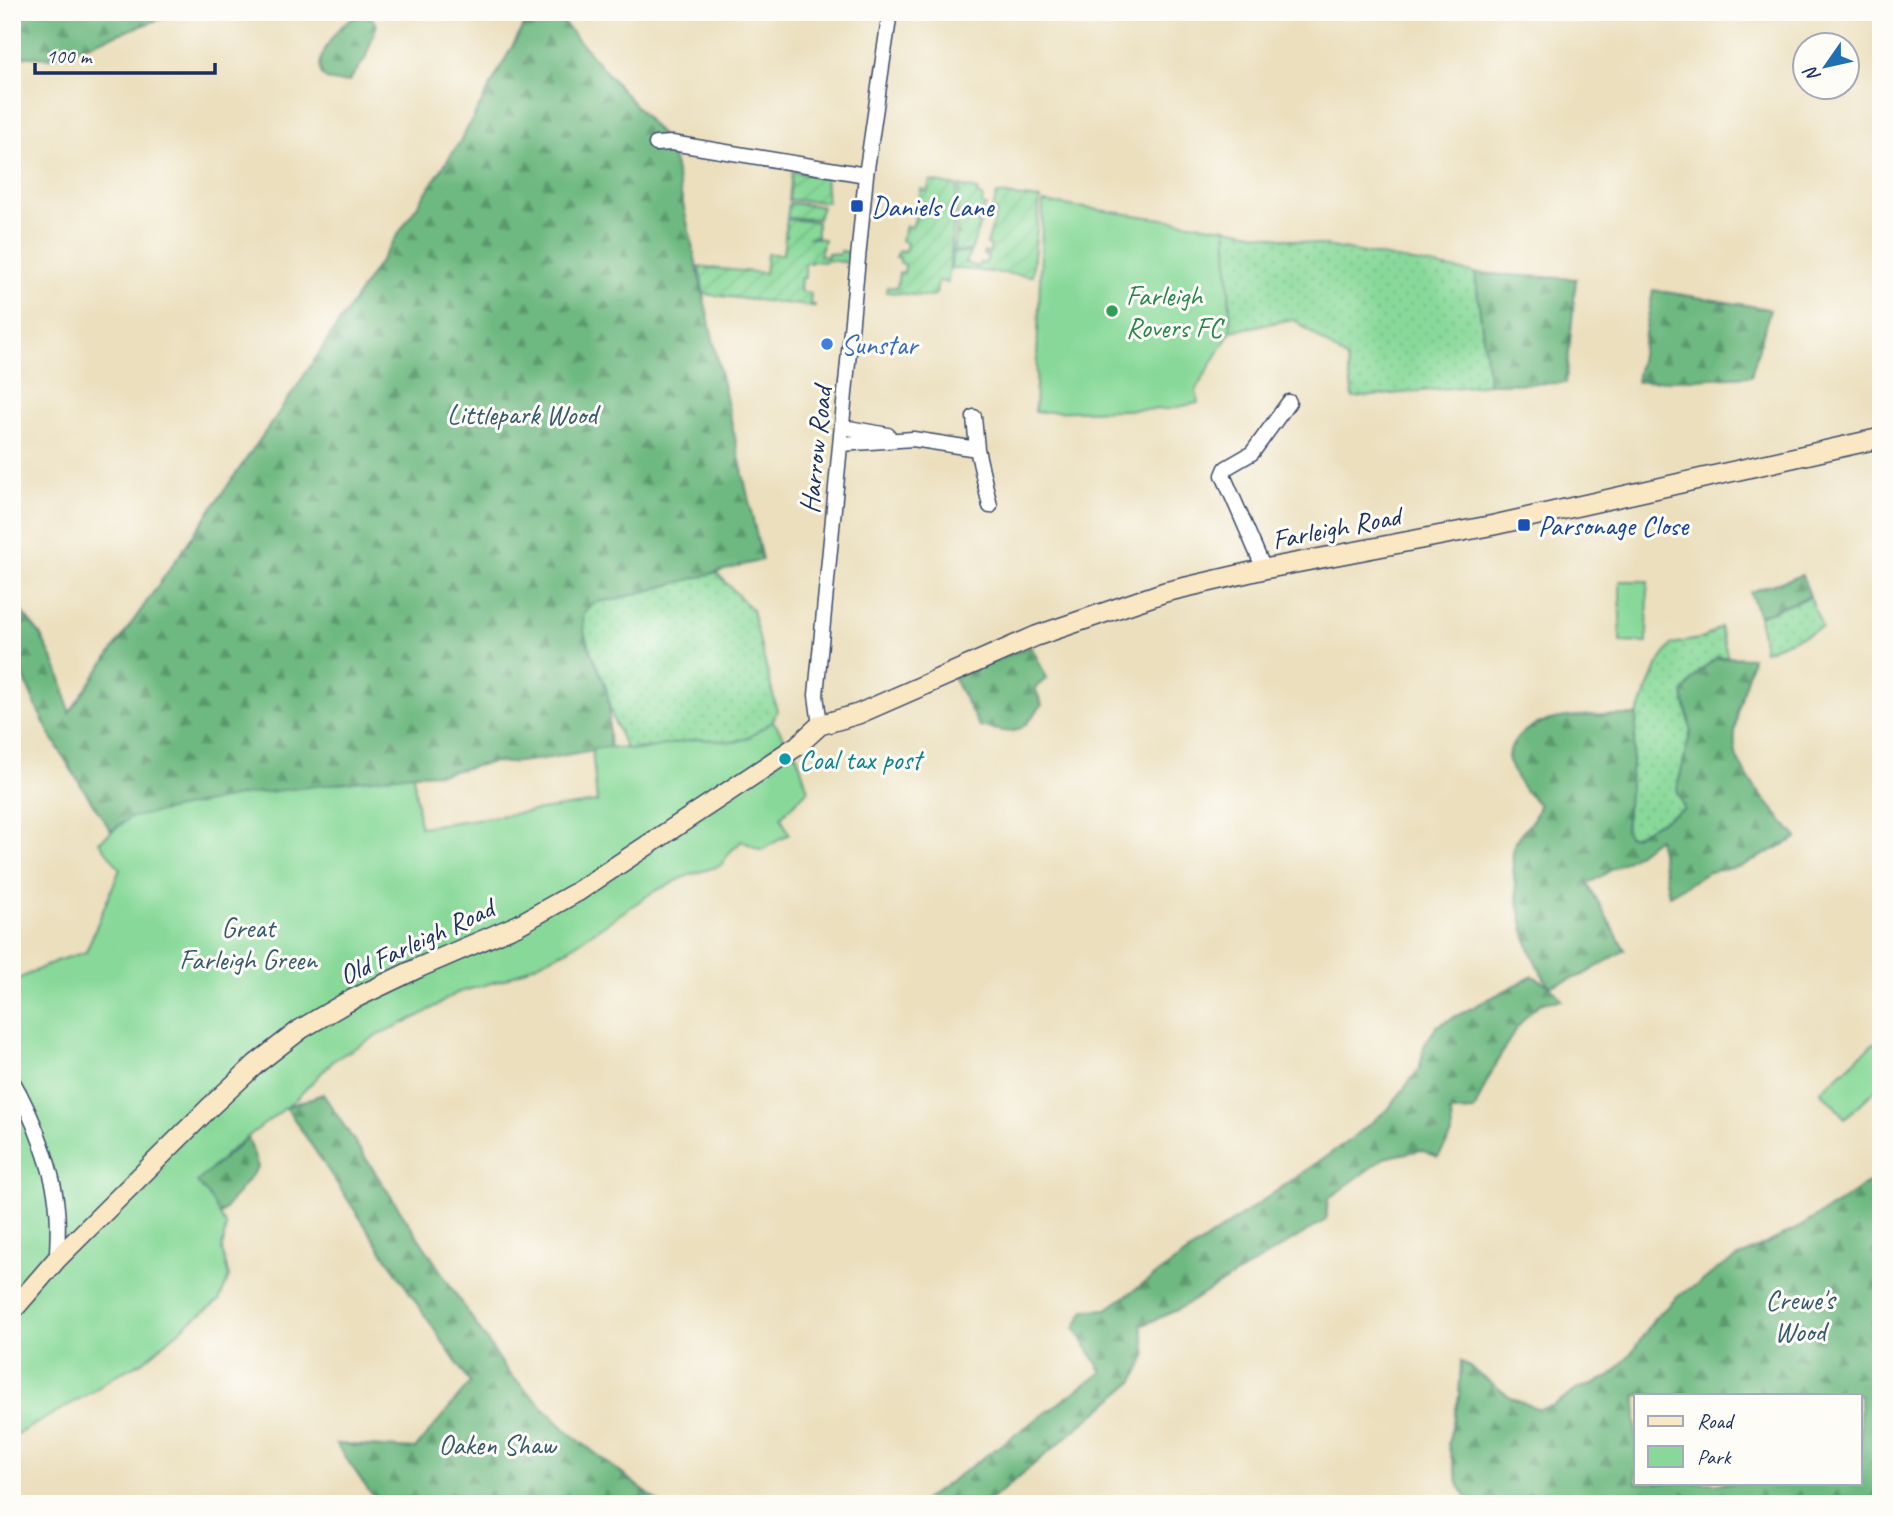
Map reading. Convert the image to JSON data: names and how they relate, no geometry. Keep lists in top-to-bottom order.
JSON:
{
  "streets": {
    "street": ["Harrow Road", "Farleigh Road", "Old Farleigh Road"]
  },
  "crossings": [
    ["Harrow Road", "Farleigh Road"],
    ["Harrow Road", "Old Farleigh Road"],
    ["Farleigh Road", "Old Farleigh Road"]
  ],
  "parks": [
    "Littlepark Wood",
    "Great Farleigh Green",
    "Crewe's Wood",
    "Oaken Shaw"
  ],
  "places": {
    "transit": ["Daniels Lane", "Parsonage Close"],
    "other": ["Farleigh Rovers FC", "Sunstar", "Coal tax post"]
  },
  "legend": ["Road", "Park"],
  "scale_bar": "100 m",
  "north": "bottom left"
}
